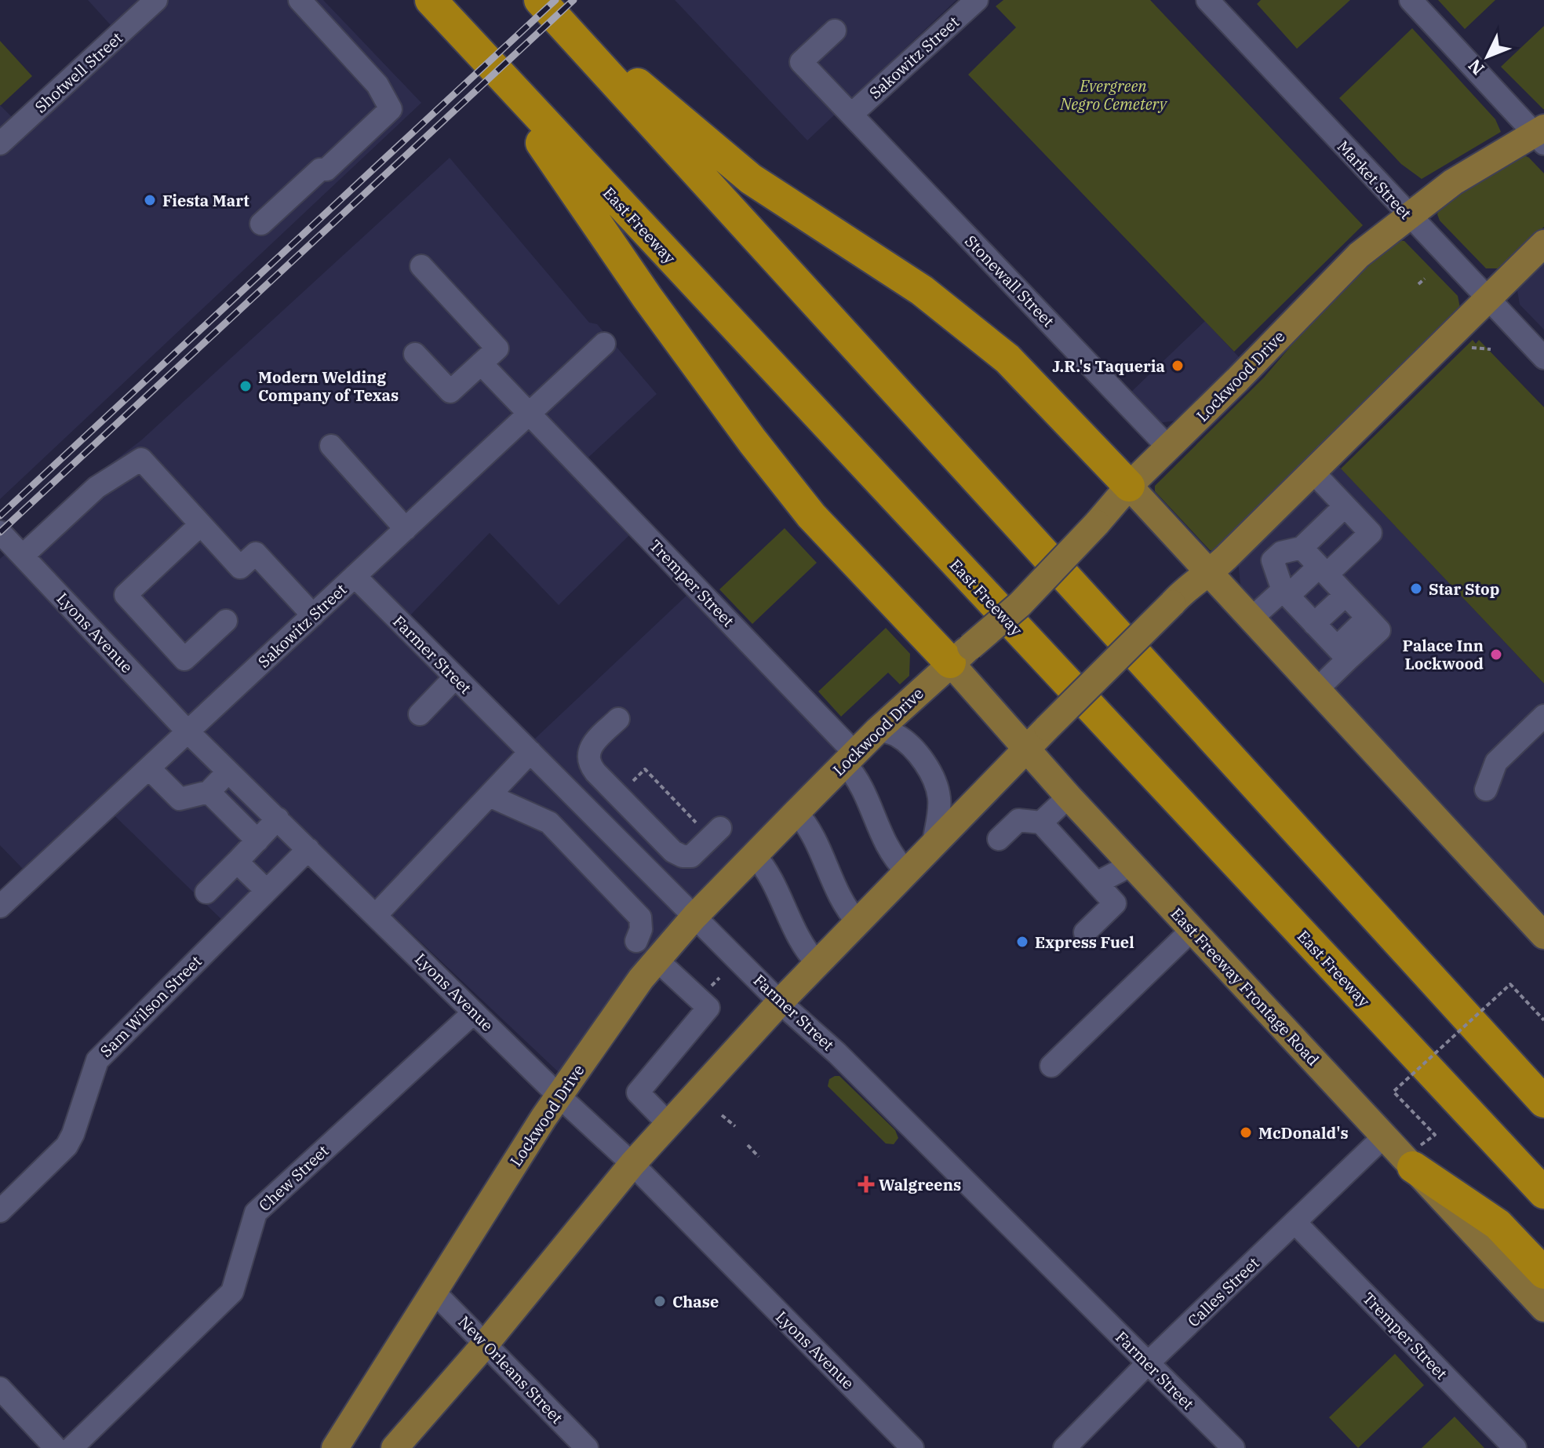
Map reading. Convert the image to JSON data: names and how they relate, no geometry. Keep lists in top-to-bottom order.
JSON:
{
  "streets": {
    "highway": ["East Freeway"],
    "main road": ["Lockwood Drive", "East Freeway Frontage Road"],
    "street": [
      "Sakowitz Street",
      "Shotwell Street",
      "Market Street",
      "Stonewall Street",
      "Tremper Street",
      "Lyons Avenue",
      "Farmer Street",
      "Sam Wilson Street",
      "Chew Street",
      "Calles Street",
      "New Orleans Street"
    ]
  },
  "crossings": [
    ["Sakowitz Street", "Stonewall Street"],
    ["Sakowitz Street", "Tremper Street"],
    ["Sakowitz Street", "Lyons Avenue"],
    ["Sakowitz Street", "Farmer Street"],
    ["Market Street", "Lockwood Drive"],
    ["Stonewall Street", "Lockwood Drive"],
    ["Lockwood Drive", "Tremper Street"],
    ["Lockwood Drive", "Lyons Avenue"],
    ["Lockwood Drive", "Farmer Street"],
    ["Lockwood Drive", "East Freeway Frontage Road"],
    ["Lockwood Drive", "New Orleans Street"],
    ["Tremper Street", "Calles Street"],
    ["Lyons Avenue", "Sam Wilson Street"],
    ["Lyons Avenue", "Chew Street"],
    ["Farmer Street", "Calles Street"],
    ["East Freeway Frontage Road", "Calles Street"]
  ],
  "parks": ["Evergreen Negro Cemetery"],
  "places": {
    "other": [
      "Fiesta Mart",
      "J.R.'s Taqueria",
      "Modern Welding Company of Texas",
      "Star Stop",
      "Palace Inn Lockwood",
      "Express Fuel",
      "McDonald's",
      "Chase"
    ],
    "health": ["Walgreens"]
  },
  "north": "bottom left"
}
